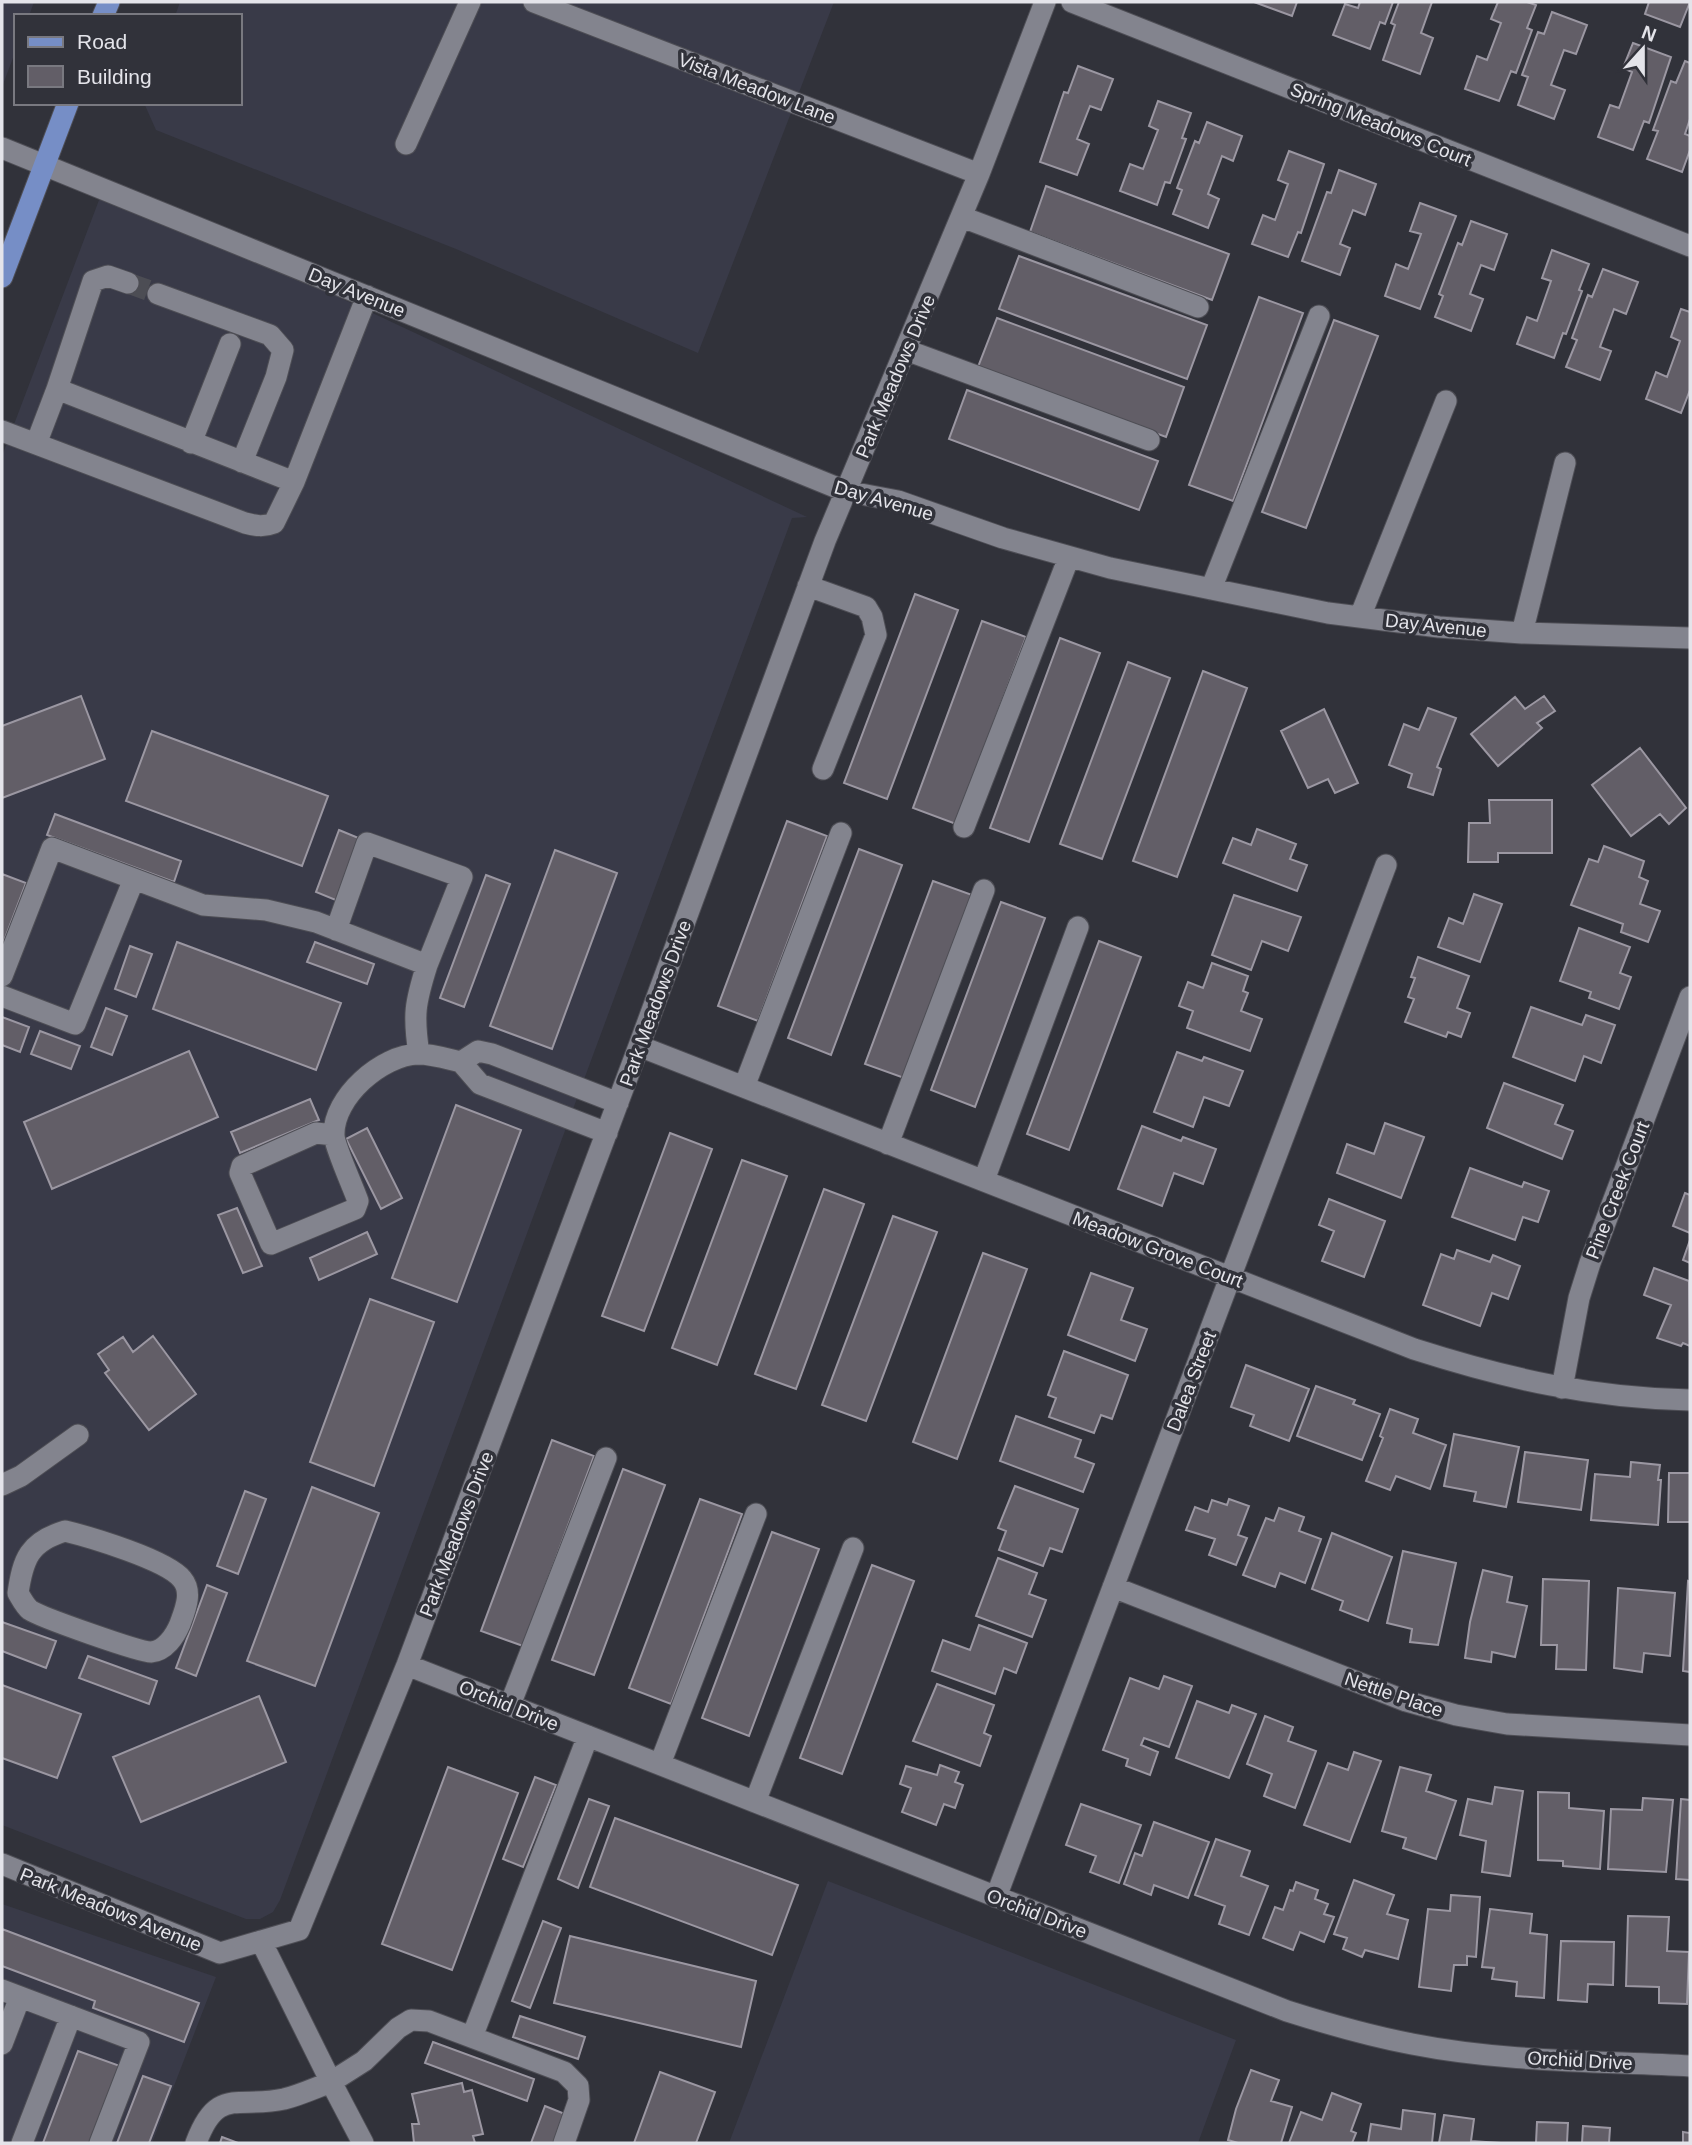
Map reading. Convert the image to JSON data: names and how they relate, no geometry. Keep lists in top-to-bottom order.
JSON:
{
  "streets": {
    "street": [
      "Vista Meadow Lane",
      "Spring Meadows Court",
      "Day Avenue",
      "Park Meadows Drive",
      "Pine Creek Court",
      "Meadow Grove Court",
      "Dalea Street",
      "Nettle Place",
      "Orchid Drive",
      "Park Meadows Avenue"
    ]
  },
  "crossings": [
    ["Vista Meadow Lane", "Park Meadows Drive"],
    ["Day Avenue", "Park Meadows Drive"],
    ["Park Meadows Drive", "Meadow Grove Court"],
    ["Park Meadows Drive", "Orchid Drive"],
    ["Park Meadows Drive", "Park Meadows Avenue"],
    ["Pine Creek Court", "Meadow Grove Court"],
    ["Meadow Grove Court", "Dalea Street"],
    ["Dalea Street", "Nettle Place"],
    ["Dalea Street", "Orchid Drive"]
  ],
  "legend": ["Road", "Building"],
  "north": "top"
}
